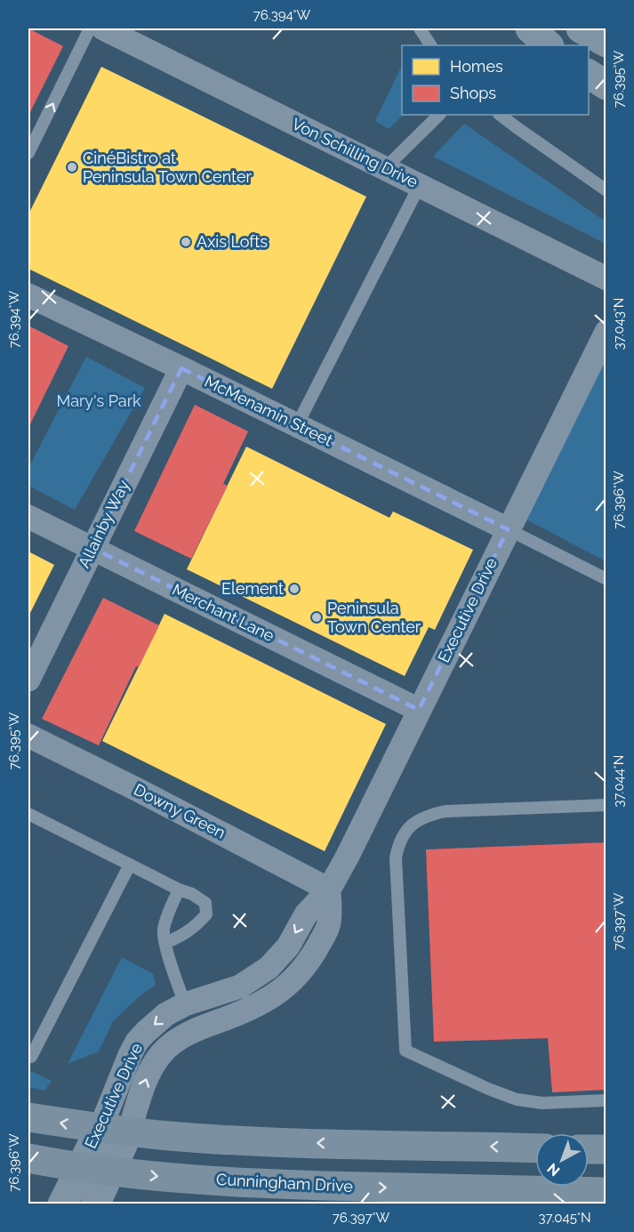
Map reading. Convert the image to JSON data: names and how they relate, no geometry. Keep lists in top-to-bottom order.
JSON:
{
  "streets": {
    "main road": ["Cunningham Drive"],
    "street": [
      "Von Schilling Drive",
      "McMenamin Street",
      "Allainby Way",
      "Executive Drive",
      "Merchant Lane",
      "Downy Green"
    ]
  },
  "crossings": [
    ["McMenamin Street", "Allainby Way"],
    ["McMenamin Street", "Executive Drive"],
    ["Allainby Way", "Merchant Lane"],
    ["Executive Drive", "Merchant Lane"],
    ["Executive Drive", "Downy Green"],
    ["Executive Drive", "Cunningham Drive"]
  ],
  "parks": ["Mary's Park"],
  "places": [
    "CinéBistro at Peninsula Town Center",
    "Axis Lofts",
    "Element",
    "Peninsula Town Center"
  ],
  "legend": ["Homes", "Shops"],
  "north": "bottom left",
  "coordinates": [
    "76.394°W",
    "76.395°W",
    "37.043°N",
    "76.396°W",
    "37.044°N",
    "76.397°W",
    "37.045°N"
  ]
}
